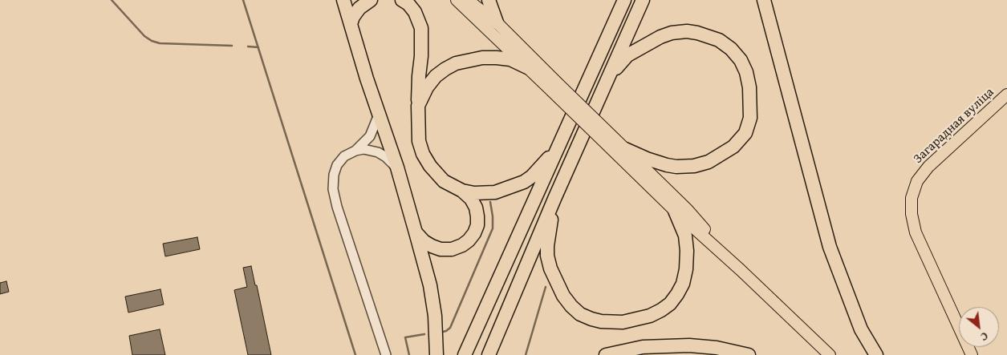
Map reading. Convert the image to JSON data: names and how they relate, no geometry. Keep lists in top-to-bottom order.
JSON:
{
  "streets": {
    "main road": ["Загарадная вуліца"]
  },
  "north": "bottom right"
}
